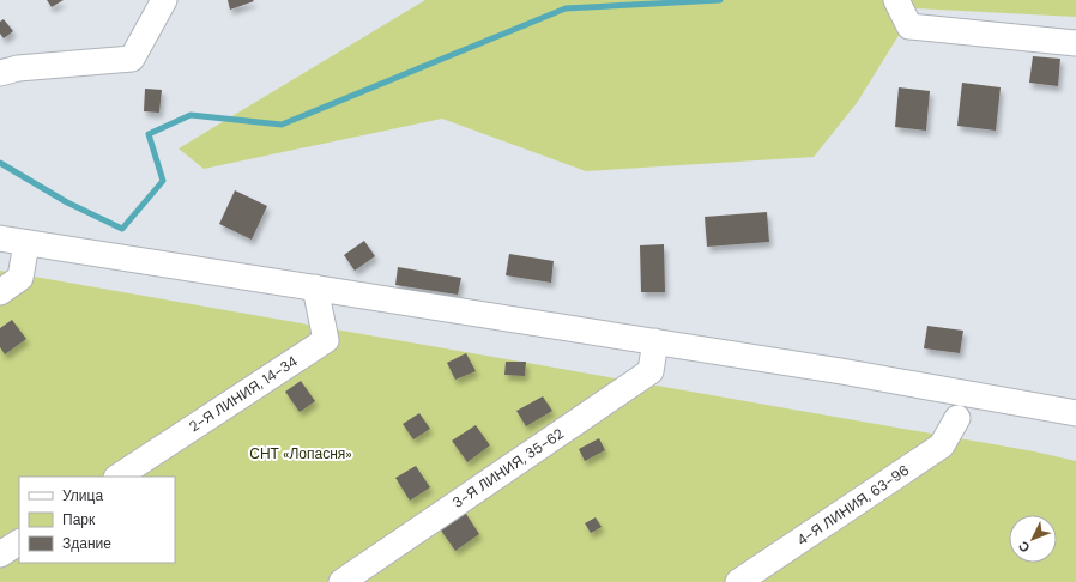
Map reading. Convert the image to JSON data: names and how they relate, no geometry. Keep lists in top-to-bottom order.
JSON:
{
  "streets": {
    "street": ["2-Я ЛИНИЯ, 14-34", "3-Я ЛИНИЯ, 35-62", "4-Я ЛИНИЯ, 63-96"]
  },
  "parks": ["СНТ «Лопасня»"],
  "legend": ["Улица", "Парк", "Здание"],
  "north": "bottom left"
}
